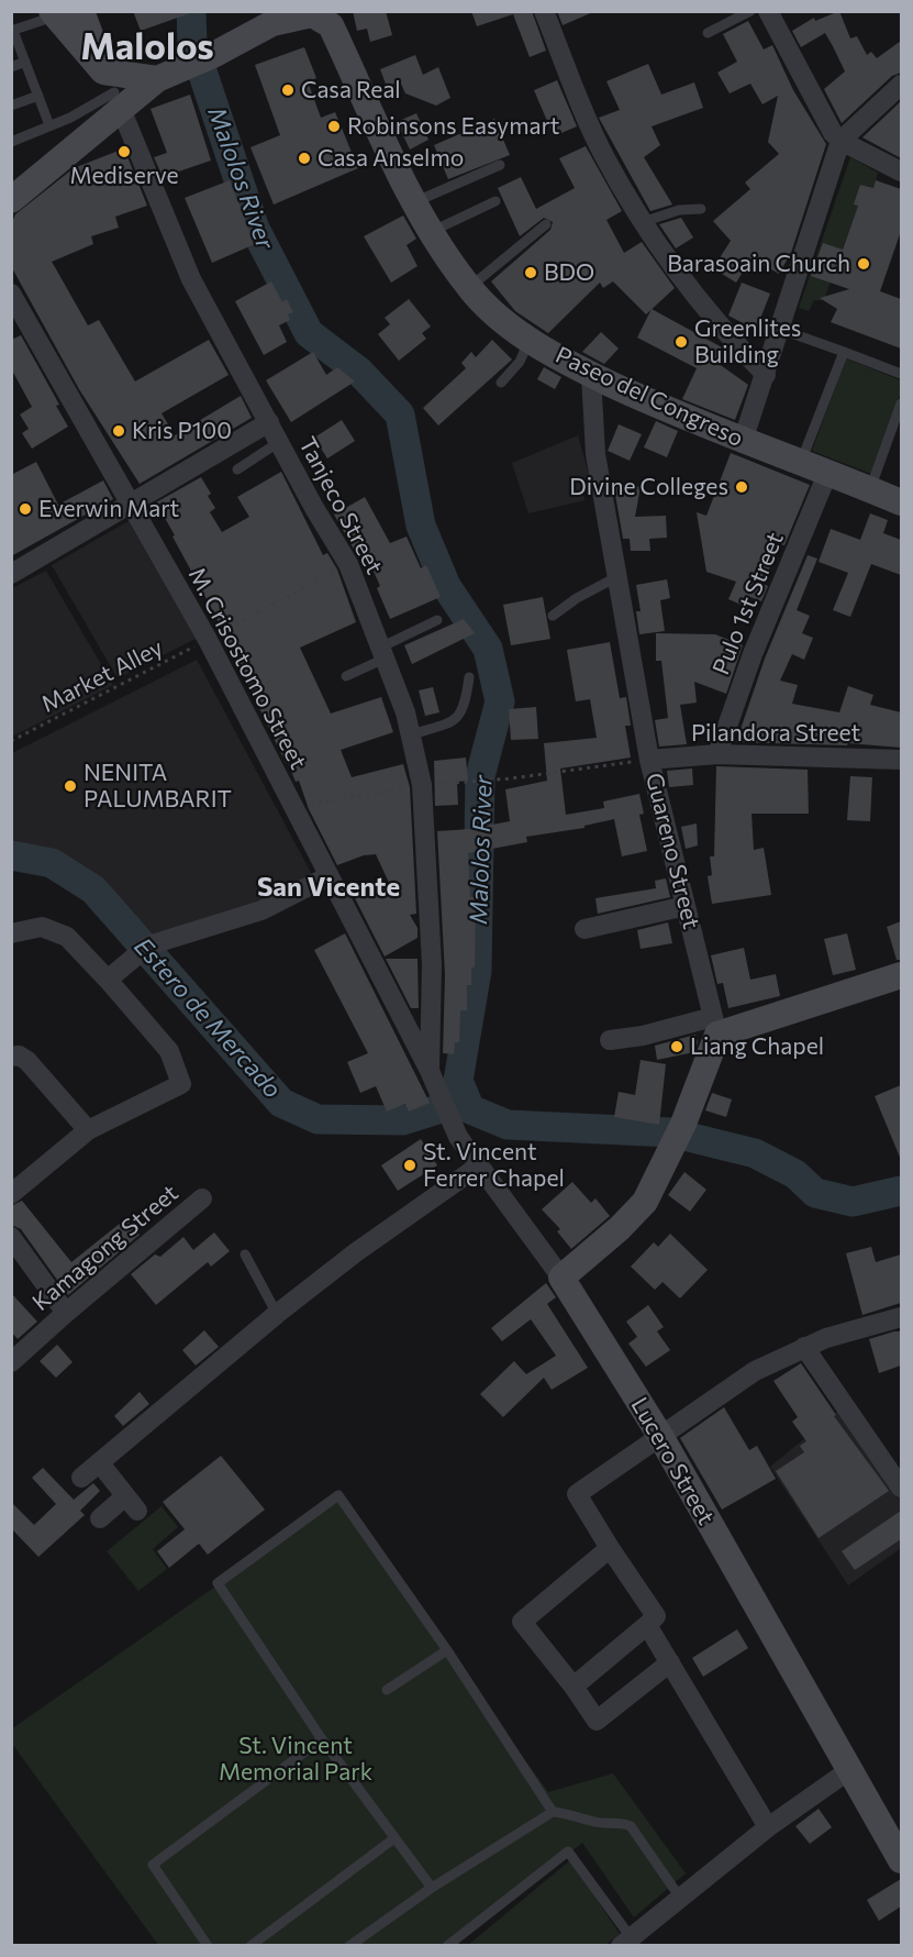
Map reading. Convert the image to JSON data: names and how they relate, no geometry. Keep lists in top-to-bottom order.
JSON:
{
  "streets": {
    "main road": ["Paseo del Congreso", "Lucero Street"],
    "street": [
      "Tanjeco Street",
      "Pulo 1st Street",
      "M. Crisostomo Street",
      "Pilandora Street",
      "Guareno Street",
      "Kamagong Street"
    ],
    "path": ["Market Alley"]
  },
  "crossings": [
    ["Paseo del Congreso", "Tanjeco Street"],
    ["Paseo del Congreso", "Pulo 1st Street"],
    ["Paseo del Congreso", "Guareno Street"],
    ["Tanjeco Street", "M. Crisostomo Street"],
    ["Tanjeco Street", "Market Alley"],
    ["Tanjeco Street", "Lucero Street"],
    ["Pulo 1st Street", "Pilandora Street"],
    ["M. Crisostomo Street", "Market Alley"],
    ["M. Crisostomo Street", "Lucero Street"],
    ["Pilandora Street", "Guareno Street"]
  ],
  "districts": ["Malolos", "San Vicente"],
  "water": ["Malolos River", "Estero de Mercado"],
  "parks": ["St. Vincent Memorial Park"],
  "places": [
    "Casa Real",
    "Robinsons Easymart",
    "Mediserve",
    "Casa Anselmo",
    "Barasoain Church",
    "BDO",
    "Greenlites Building",
    "Kris P100",
    "Divine Colleges",
    "Everwin Mart",
    "NENITA PALUMBARIT",
    "Liang Chapel",
    "St. Vincent Ferrer Chapel"
  ]
}
